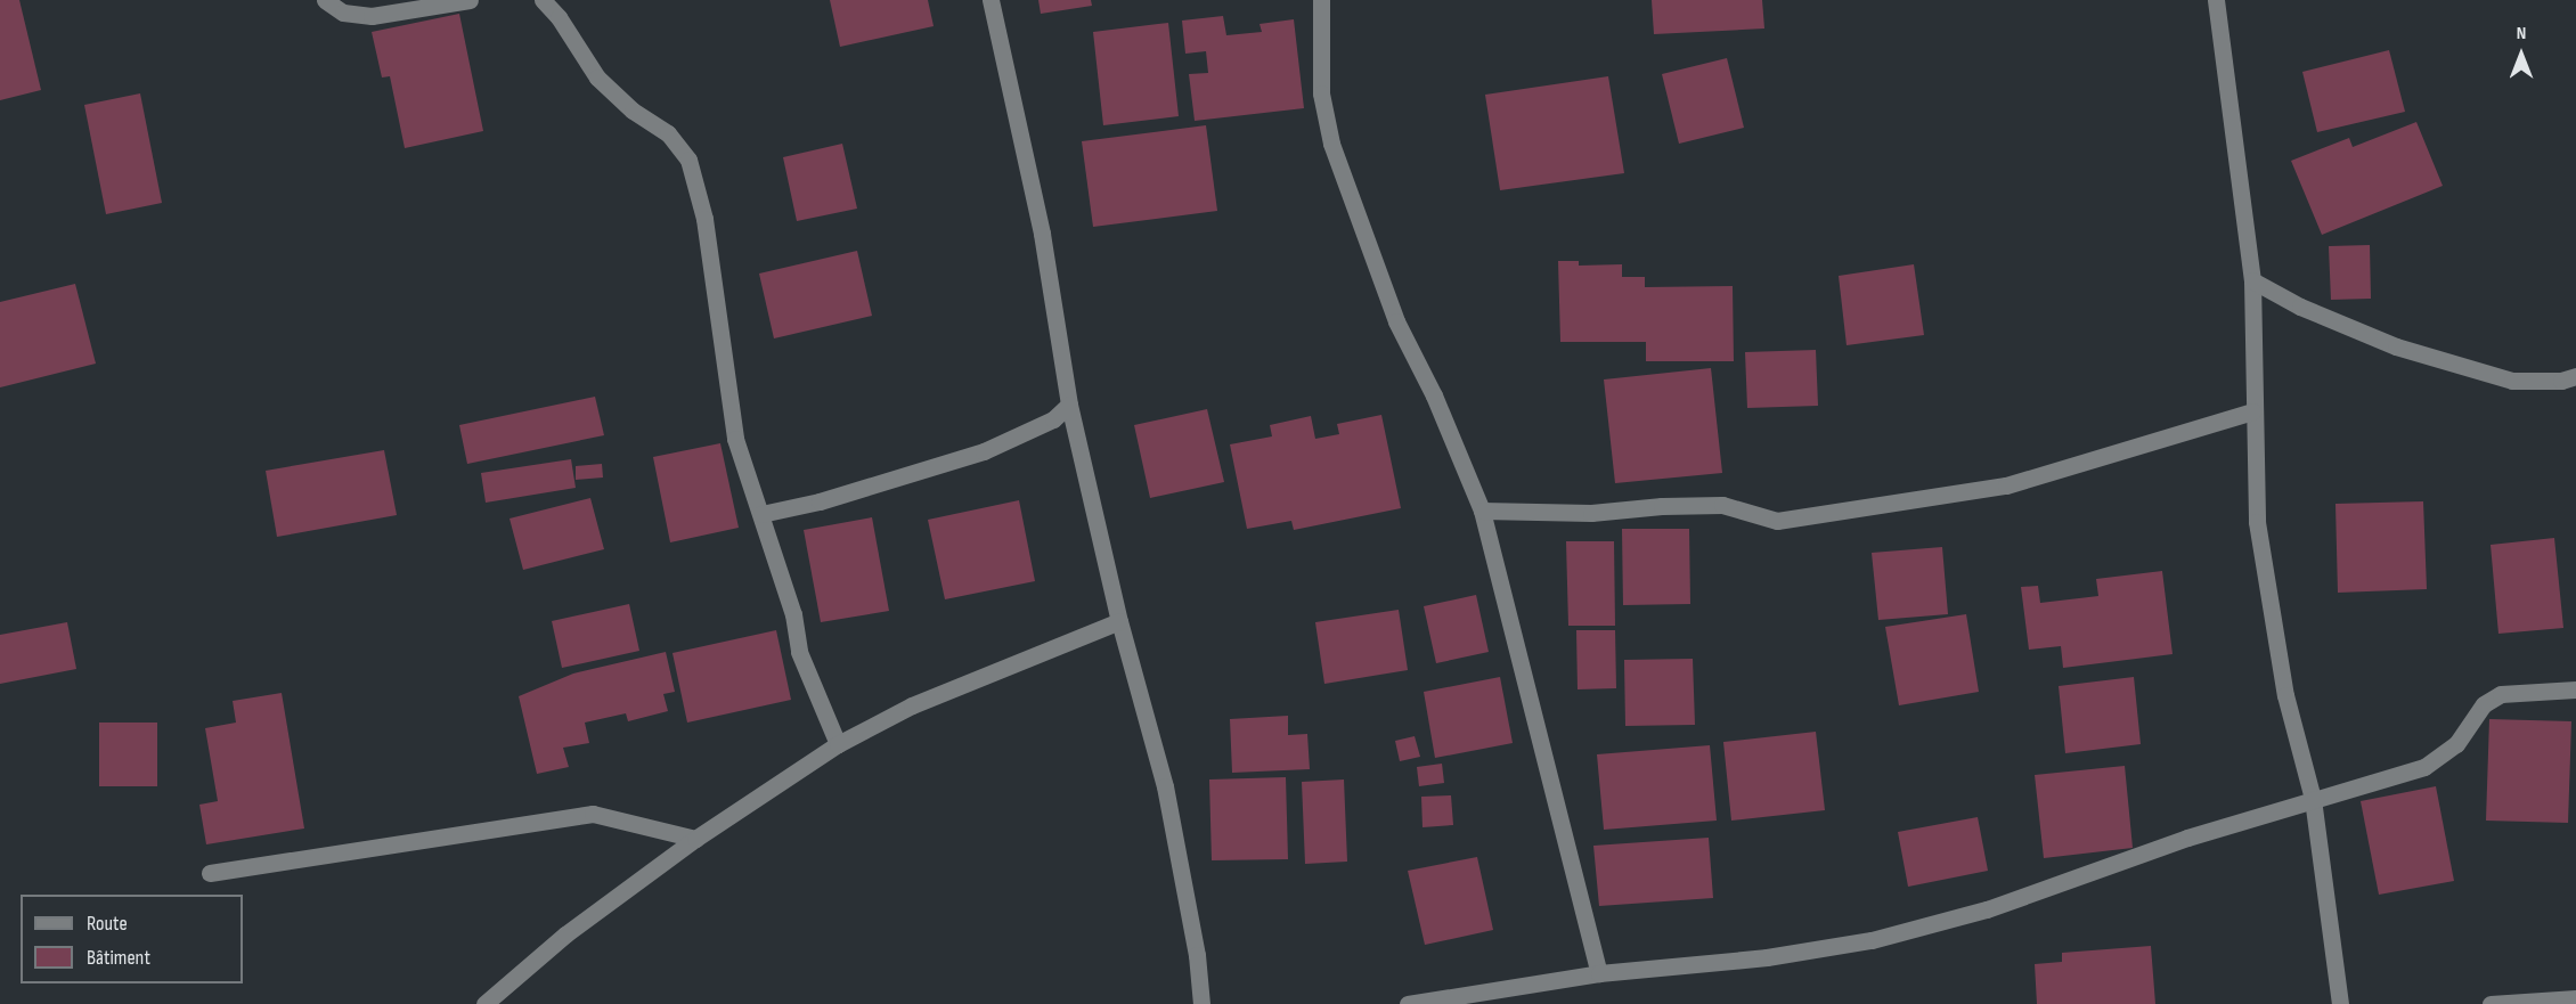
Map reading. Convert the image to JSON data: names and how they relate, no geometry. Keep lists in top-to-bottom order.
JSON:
{
  "legend": ["Route", "Bâtiment"],
  "north": "top"
}
